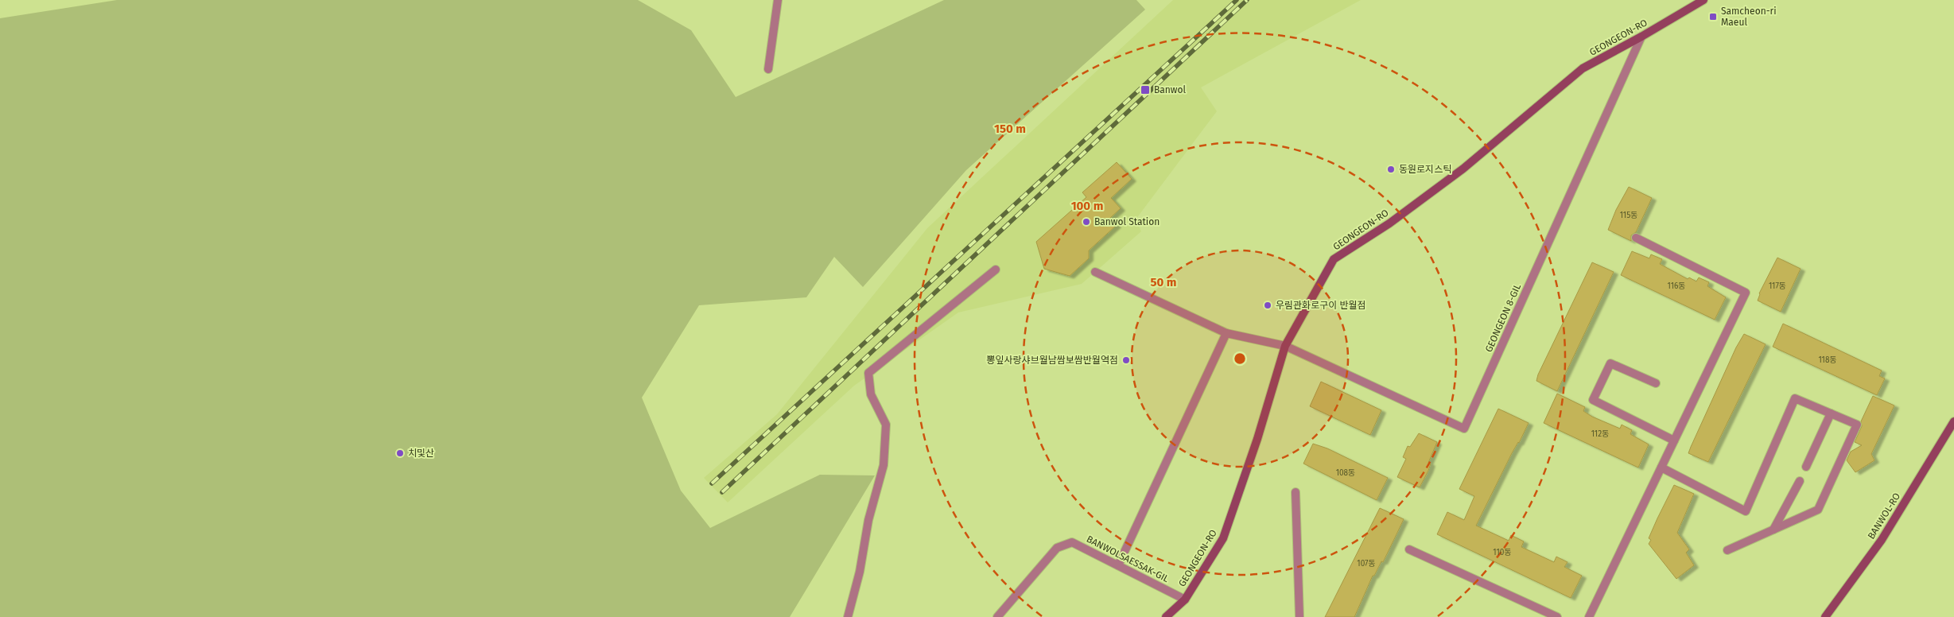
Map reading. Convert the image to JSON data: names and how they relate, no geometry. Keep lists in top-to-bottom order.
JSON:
{
  "streets": {
    "street": [
      "GEONGEON-RO",
      "GEONGEON 8-GIL",
      "BANWOL-RO",
      "BANWOLSAESSAK-GIL"
    ]
  },
  "crossings": [
    ["GEONGEON-RO", "GEONGEON 8-GIL"],
    ["GEONGEON-RO", "BANWOLSAESSAK-GIL"]
  ],
  "places": {
    "transit": ["Samcheon-ri Maeul", "Banwol"],
    "other": [
      "동원로지스틱",
      "Banwol Station",
      "우림관화로구이 반월점",
      "뽕잎사랑샤브월남쌈보쌈반월역점",
      "치및산"
    ]
  },
  "house_numbers": [
    "115동",
    "116동",
    "117동",
    "118동",
    "112동",
    "108동",
    "110동",
    "107동"
  ],
  "rings": ["150 m", "100 m", "50 m"]
}
